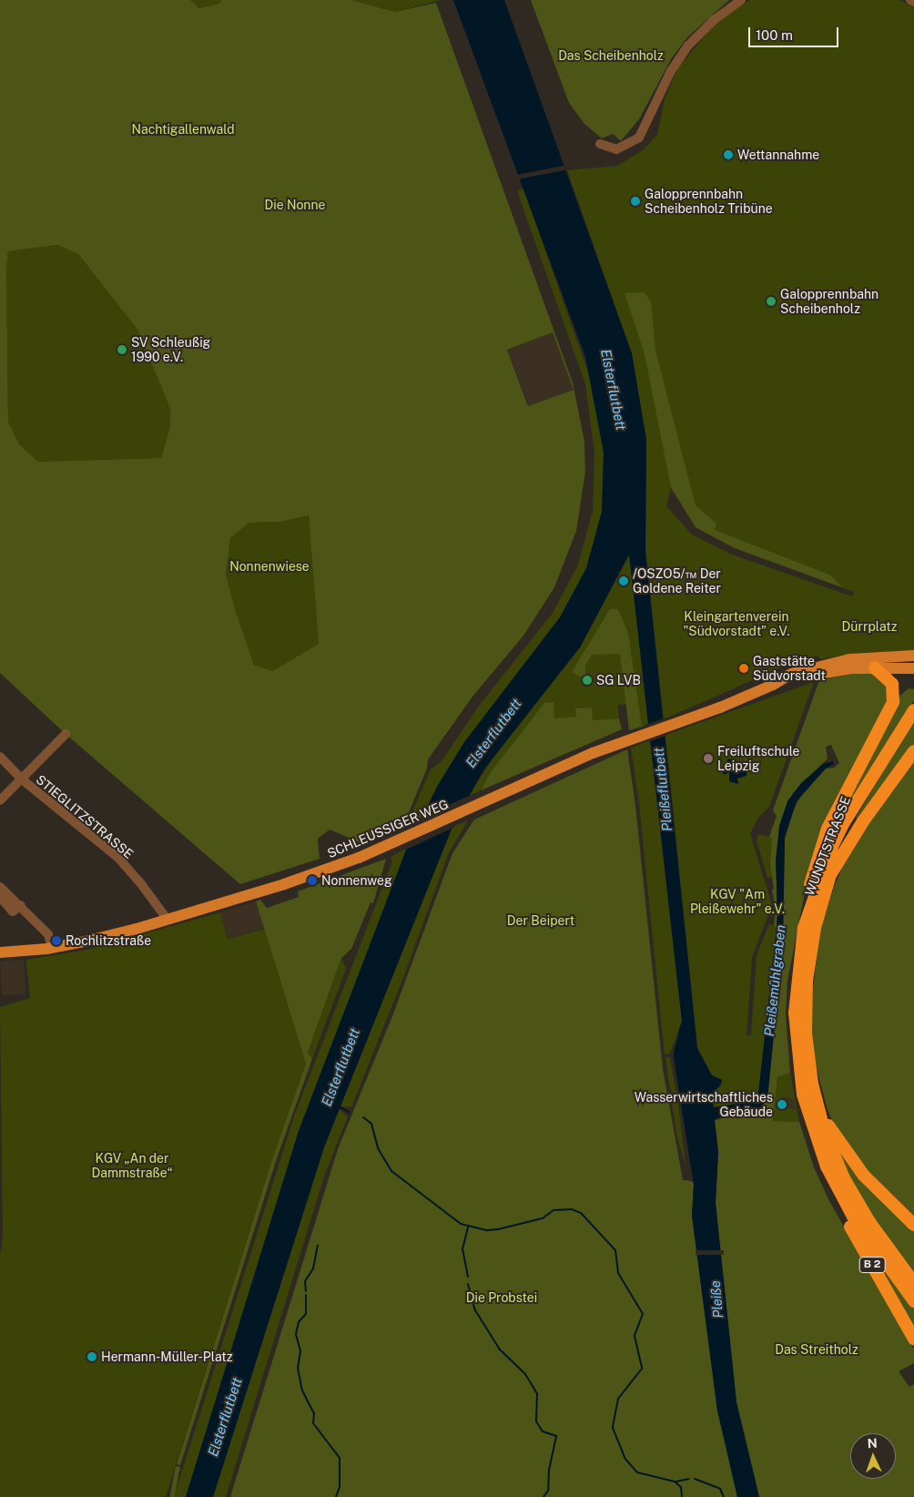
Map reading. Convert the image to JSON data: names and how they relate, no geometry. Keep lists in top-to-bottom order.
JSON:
{
  "streets": {
    "highway": ["WUNDTSTRASSE", "B 2"],
    "main road": ["SCHLEUSSIGER WEG"],
    "street": ["STIEGLITZSTRASSE"]
  },
  "crossings": [
    ["STIEGLITZSTRASSE", "SCHLEUSSIGER WEG"],
    ["WUNDTSTRASSE", "B 2"]
  ],
  "water": [
    "Elsterflutbett",
    "Pleißeflutbett",
    "Pleißemühlgraben",
    "Pleiße"
  ],
  "parks": [
    "Das Scheibenholz",
    "Nachtigallenwald",
    "Die Nonne",
    "Nonnenwiese",
    "Kleingartenverein \"Südvorstadt\" e.V.",
    "Dürrplatz",
    "KGV \"Am Pleißewehr\" e.V.",
    "Der Beipert",
    "KGV „An der Dammstraße“",
    "Die Probstei",
    "Das Streitholz"
  ],
  "places": [
    "Wettannahme",
    "Galopprennbahn Scheibenholz Tribüne",
    "Galopprennbahn Scheibenholz",
    "SV Schleußig 1990 e.V.",
    "/OSZO5/™ Der Goldene Reiter",
    "Gaststätte Südvorstadt",
    "SG LVB",
    "Freiluftschule Leipzig",
    "Nonnenweg",
    "Rochlitzstraße",
    "Wasserwirtschaftliches Gebäude",
    "Hermann-Müller-Platz"
  ],
  "scale_bar": "100 m",
  "north": "top"
}
